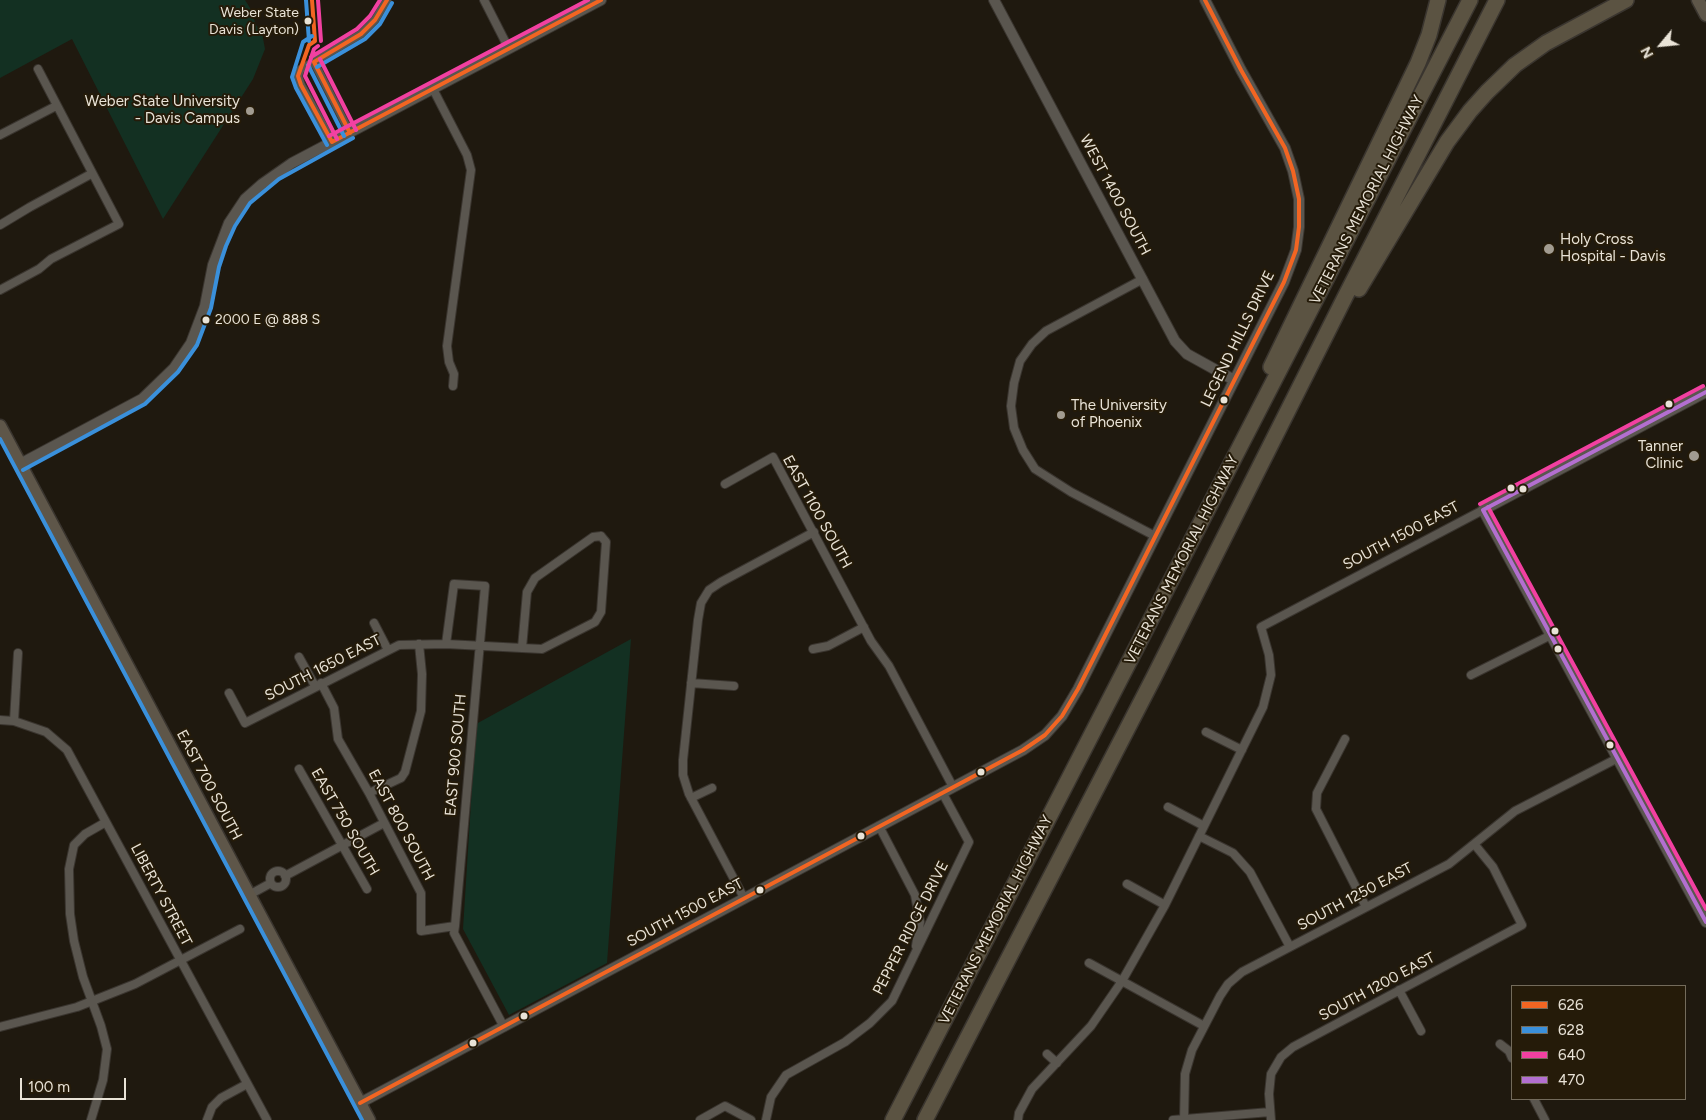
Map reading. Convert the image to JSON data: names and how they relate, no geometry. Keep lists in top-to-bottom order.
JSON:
{
  "streets": {
    "highway": ["VETERANS MEMORIAL HIGHWAY"],
    "main road": ["EAST 700 SOUTH"],
    "street": [
      "WEST 1400 SOUTH",
      "LEGEND HILLS DRIVE",
      "EAST 1100 SOUTH",
      "SOUTH 1500 EAST",
      "SOUTH 1650 EAST",
      "EAST 900 SOUTH",
      "EAST 750 SOUTH",
      "EAST 800 SOUTH",
      "LIBERTY STREET",
      "SOUTH 1250 EAST",
      "PEPPER RIDGE DRIVE",
      "SOUTH 1200 EAST"
    ]
  },
  "crossings": [
    ["WEST 1400 SOUTH", "LEGEND HILLS DRIVE"],
    ["LEGEND HILLS DRIVE", "SOUTH 1500 EAST"],
    ["EAST 1100 SOUTH", "SOUTH 1500 EAST"],
    ["SOUTH 1500 EAST", "EAST 700 SOUTH"],
    ["SOUTH 1500 EAST", "PEPPER RIDGE DRIVE"],
    ["SOUTH 1650 EAST", "EAST 900 SOUTH"],
    ["SOUTH 1650 EAST", "EAST 800 SOUTH"],
    ["EAST 900 SOUTH", "EAST 800 SOUTH"],
    ["SOUTH 1250 EAST", "SOUTH 1200 EAST"]
  ],
  "places": [
    "Weber State Davis (Layton)",
    "Weber State University - Davis Campus",
    "Holy Cross Hospital - Davis",
    "2000 E @ 888 S",
    "The University of Phoenix",
    "Tanner Clinic"
  ],
  "lines": [
    "transit line 626",
    "transit line 628",
    "transit line 640",
    "transit line 470"
  ],
  "legend": [
    "626",
    "628",
    "640",
    "470"
  ],
  "scale_bar": "100 m",
  "north": "bottom left"
}
